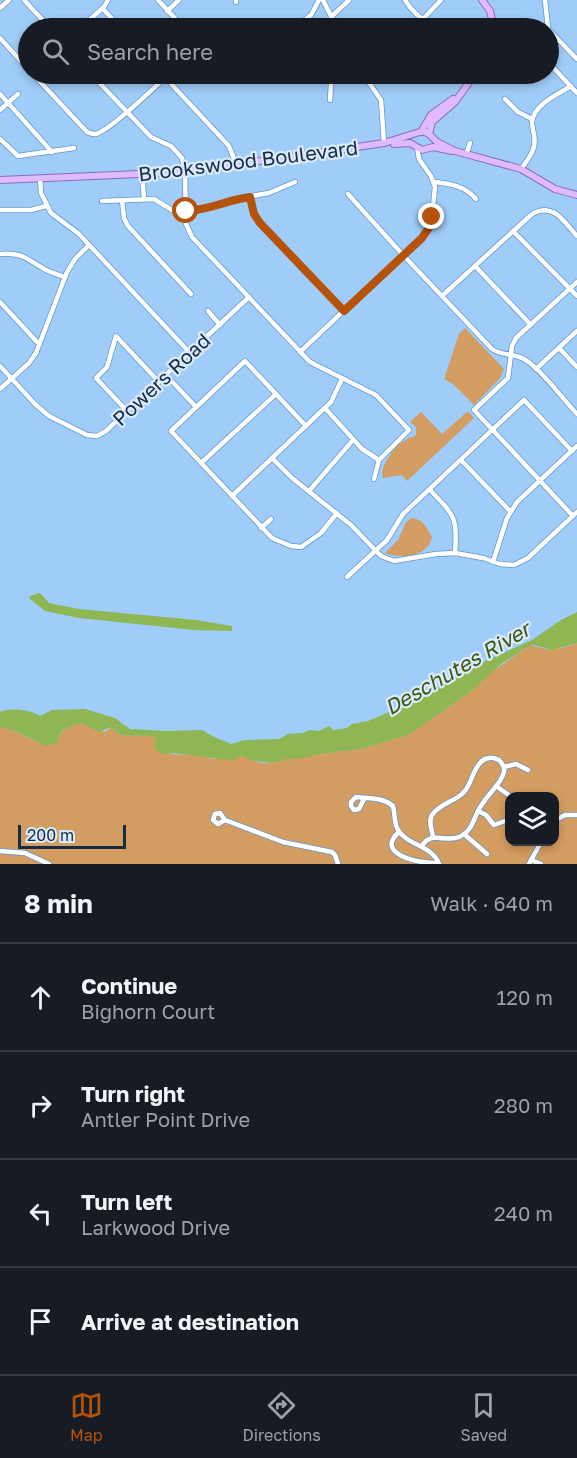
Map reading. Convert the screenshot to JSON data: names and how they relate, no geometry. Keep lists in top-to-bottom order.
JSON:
{
  "streets": {
    "main road": ["Brookswood Boulevard"],
    "street": ["Powers Road"]
  },
  "water": ["Deschutes River"],
  "scale_bar": "200 m",
  "page": {
    "search": "Search here",
    "scale": "200 m",
    "heading": ["8 min", "Walk · 640 m"],
    "list": [
      ["Continue", "Bighorn Court", "120 m"],
      ["Turn right", "Antler Point Drive", "280 m"],
      ["Turn left", "Larkwood Drive", "240 m"],
      "Arrive at destination"
    ],
    "nav": ["Map", "Directions", "Saved"]
  }
}
